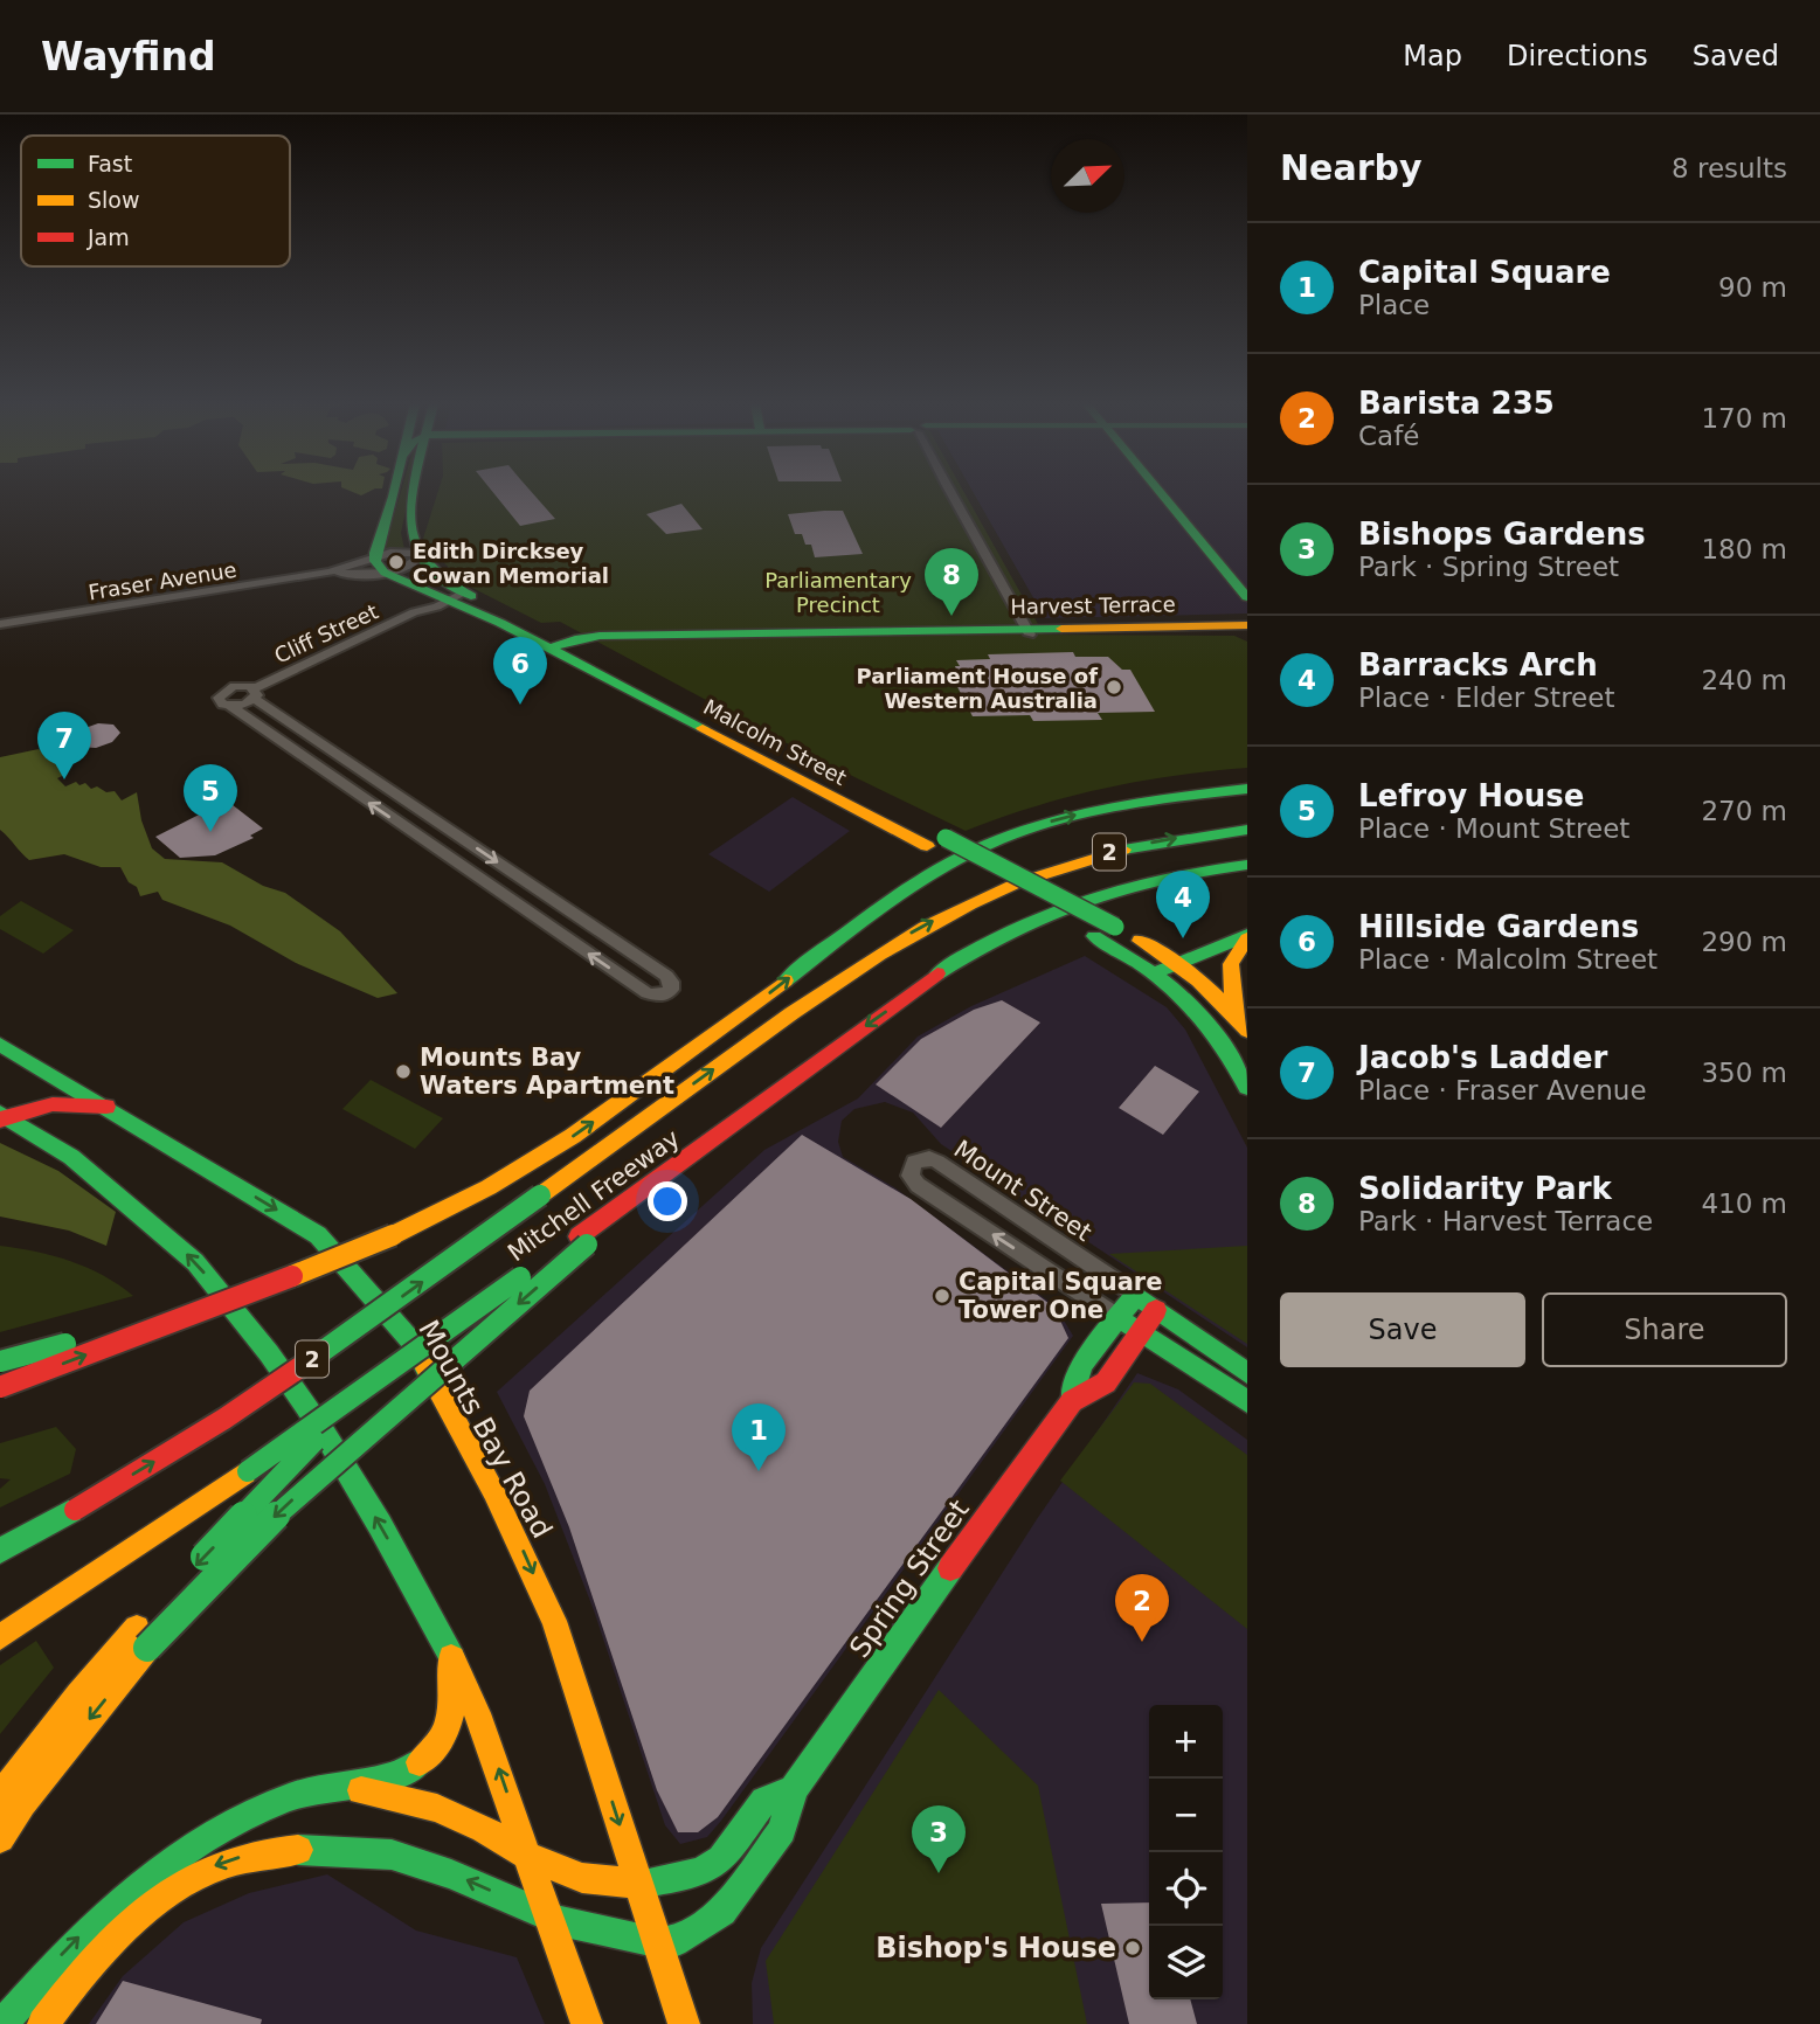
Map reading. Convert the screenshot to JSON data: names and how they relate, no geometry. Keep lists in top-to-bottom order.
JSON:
{
  "streets": {
    "main road": [
      "Harvest Terrace",
      "Malcolm Street",
      "2",
      "Mount Street",
      "Mitchell Freeway",
      "Mounts Bay Road",
      "Spring Street"
    ],
    "street": ["Fraser Avenue", "Cliff Street"]
  },
  "crossings": [
    ["Fraser Avenue", "Malcolm Street"],
    ["Harvest Terrace", "Malcolm Street"],
    ["Cliff Street", "Malcolm Street"],
    ["Mount Street", "Spring Street"],
    ["Mounts Bay Road", "Spring Street"]
  ],
  "parks": ["Parliamentary Precinct"],
  "places": [
    "Edith Dircksey Cowan Memorial",
    "Parliament House of Western Australia",
    "Mounts Bay Waters Apartment",
    "Capital Square Tower One",
    "Bishop's House"
  ],
  "legend": ["Fast", "Slow", "Jam"],
  "north": "top right",
  "page": {
    "header": "Wayfind",
    "nav": ["Map", "Directions", "Saved"],
    "heading": ["Nearby", "8 results"],
    "list": [
      {
        "mark": "1",
        "name": "Capital Square",
        "note": "Place",
        "value": "90 m"
      },
      {
        "mark": "2",
        "name": "Barista 235",
        "note": "Café",
        "value": "170 m"
      },
      {
        "mark": "3",
        "name": "Bishops Gardens",
        "note": "Park · Spring Street",
        "value": "180 m"
      },
      {
        "mark": "4",
        "name": "Barracks Arch",
        "note": "Place · Elder Street",
        "value": "240 m"
      },
      {
        "mark": "5",
        "name": "Lefroy House",
        "note": "Place · Mount Street",
        "value": "270 m"
      },
      {
        "mark": "6",
        "name": "Hillside Gardens",
        "note": "Place · Malcolm Street",
        "value": "290 m"
      },
      {
        "mark": "7",
        "name": "Jacob's Ladder",
        "note": "Place · Fraser Avenue",
        "value": "350 m"
      },
      {
        "mark": "8",
        "name": "Solidarity Park",
        "note": "Park · Harvest Terrace",
        "value": "410 m"
      }
    ],
    "pins": [
      "8",
      "6",
      "7",
      "5",
      "4",
      "1",
      "2",
      "3"
    ],
    "buttons": ["Save", "Share"],
    "map_buttons": ["+", "−"]
  }
}
